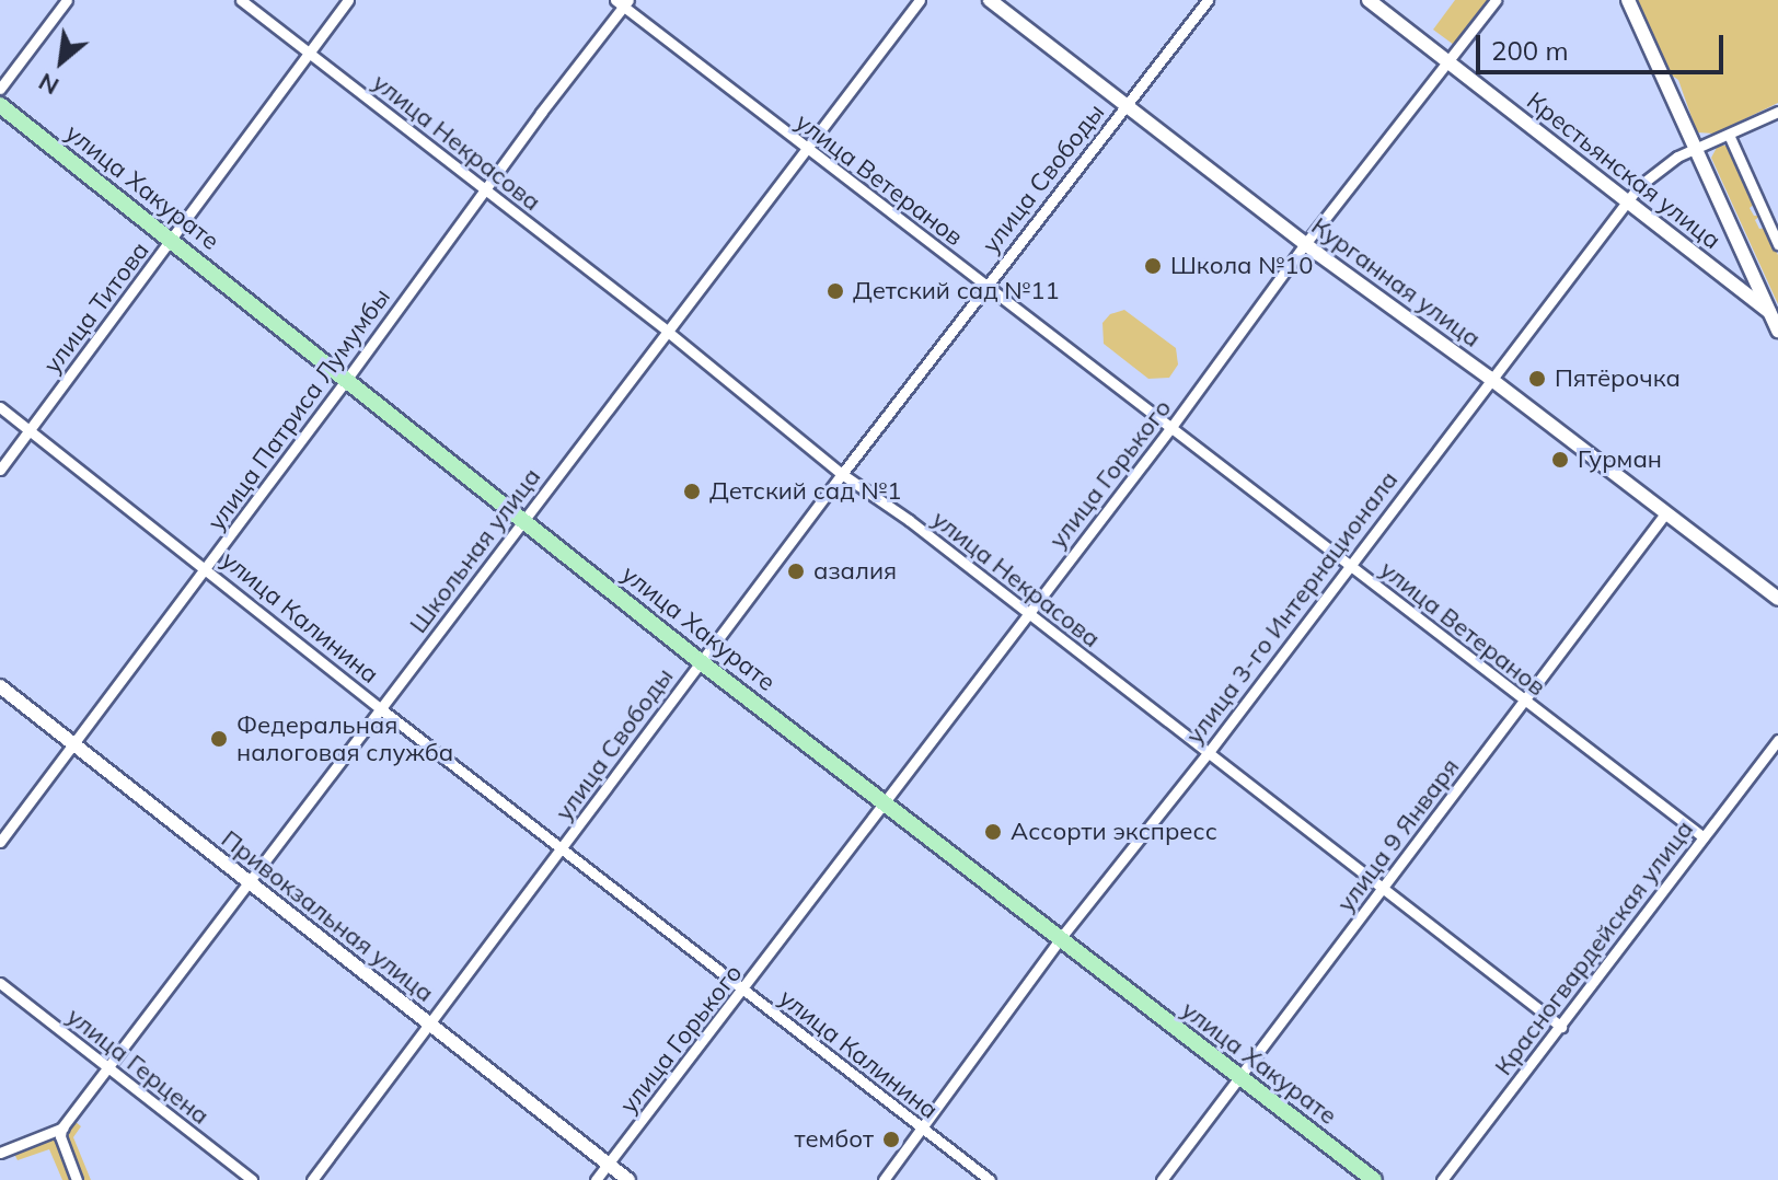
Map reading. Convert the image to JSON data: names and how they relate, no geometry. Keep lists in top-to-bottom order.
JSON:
{
  "streets": {
    "main road": ["улица Хакурате"],
    "street": [
      "улица Некрасова",
      "Крестьянская улица",
      "улица Свободы",
      "улица Ветеранов",
      "Курганная улица",
      "улица Титова",
      "улица Патриса Лумумбы",
      "улица Горького",
      "Школьная улица",
      "улица 3-го Интернационала",
      "улица Калинина",
      "улица 9 Января",
      "Привокзальная улица",
      "Красногвардейская улица",
      "улица Герцена"
    ]
  },
  "crossings": [
    ["улица Некрасова", "улица Свободы"],
    ["улица Некрасова", "улица Титова"],
    ["улица Некрасова", "улица Патриса Лумумбы"],
    ["улица Некрасова", "улица Горького"],
    ["улица Некрасова", "Школьная улица"],
    ["улица Некрасова", "улица 3-го Интернационала"],
    ["улица Некрасова", "улица 9 Января"],
    ["улица Некрасова", "Красногвардейская улица"],
    ["Крестьянская улица", "улица Горького"],
    ["Крестьянская улица", "улица 3-го Интернационала"],
    ["улица Свободы", "улица Ветеранов"],
    ["улица Свободы", "улица Хакурате"],
    ["улица Свободы", "Курганная улица"],
    ["улица Свободы", "улица Калинина"],
    ["улица Свободы", "Привокзальная улица"],
    ["улица Ветеранов", "улица Патриса Лумумбы"],
    ["улица Ветеранов", "улица Горького"],
    ["улица Ветеранов", "Школьная улица"],
    ["улица Ветеранов", "улица 3-го Интернационала"],
    ["улица Ветеранов", "улица 9 Января"],
    ["улица Ветеранов", "Красногвардейская улица"],
    ["улица Хакурате", "улица Титова"],
    ["улица Хакурате", "улица Патриса Лумумбы"],
    ["улица Хакурате", "улица Горького"],
    ["улица Хакурате", "Школьная улица"],
    ["улица Хакурате", "улица 3-го Интернационала"],
    ["улица Хакурате", "улица 9 Января"],
    ["Курганная улица", "улица Горького"],
    ["Курганная улица", "улица 3-го Интернационала"],
    ["Курганная улица", "улица 9 Января"],
    ["улица Титова", "улица Калинина"],
    ["улица Патриса Лумумбы", "улица Калинина"],
    ["улица Патриса Лумумбы", "Привокзальная улица"],
    ["улица Горького", "улица Калинина"],
    ["улица Горького", "Привокзальная улица"],
    ["Школьная улица", "улица Калинина"],
    ["Школьная улица", "Привокзальная улица"],
    ["Школьная улица", "улица Герцена"],
    ["улица 3-го Интернационала", "улица Калинина"]
  ],
  "places": [
    "Школа №10",
    "Детский сад №11",
    "Пятёрочка",
    "Гурман",
    "Детский сад №1",
    "азалия",
    "Федеральная налоговая служба",
    "Ассорти экспресс",
    "тембот"
  ],
  "scale_bar": "200 m",
  "north": "bottom left"
}
